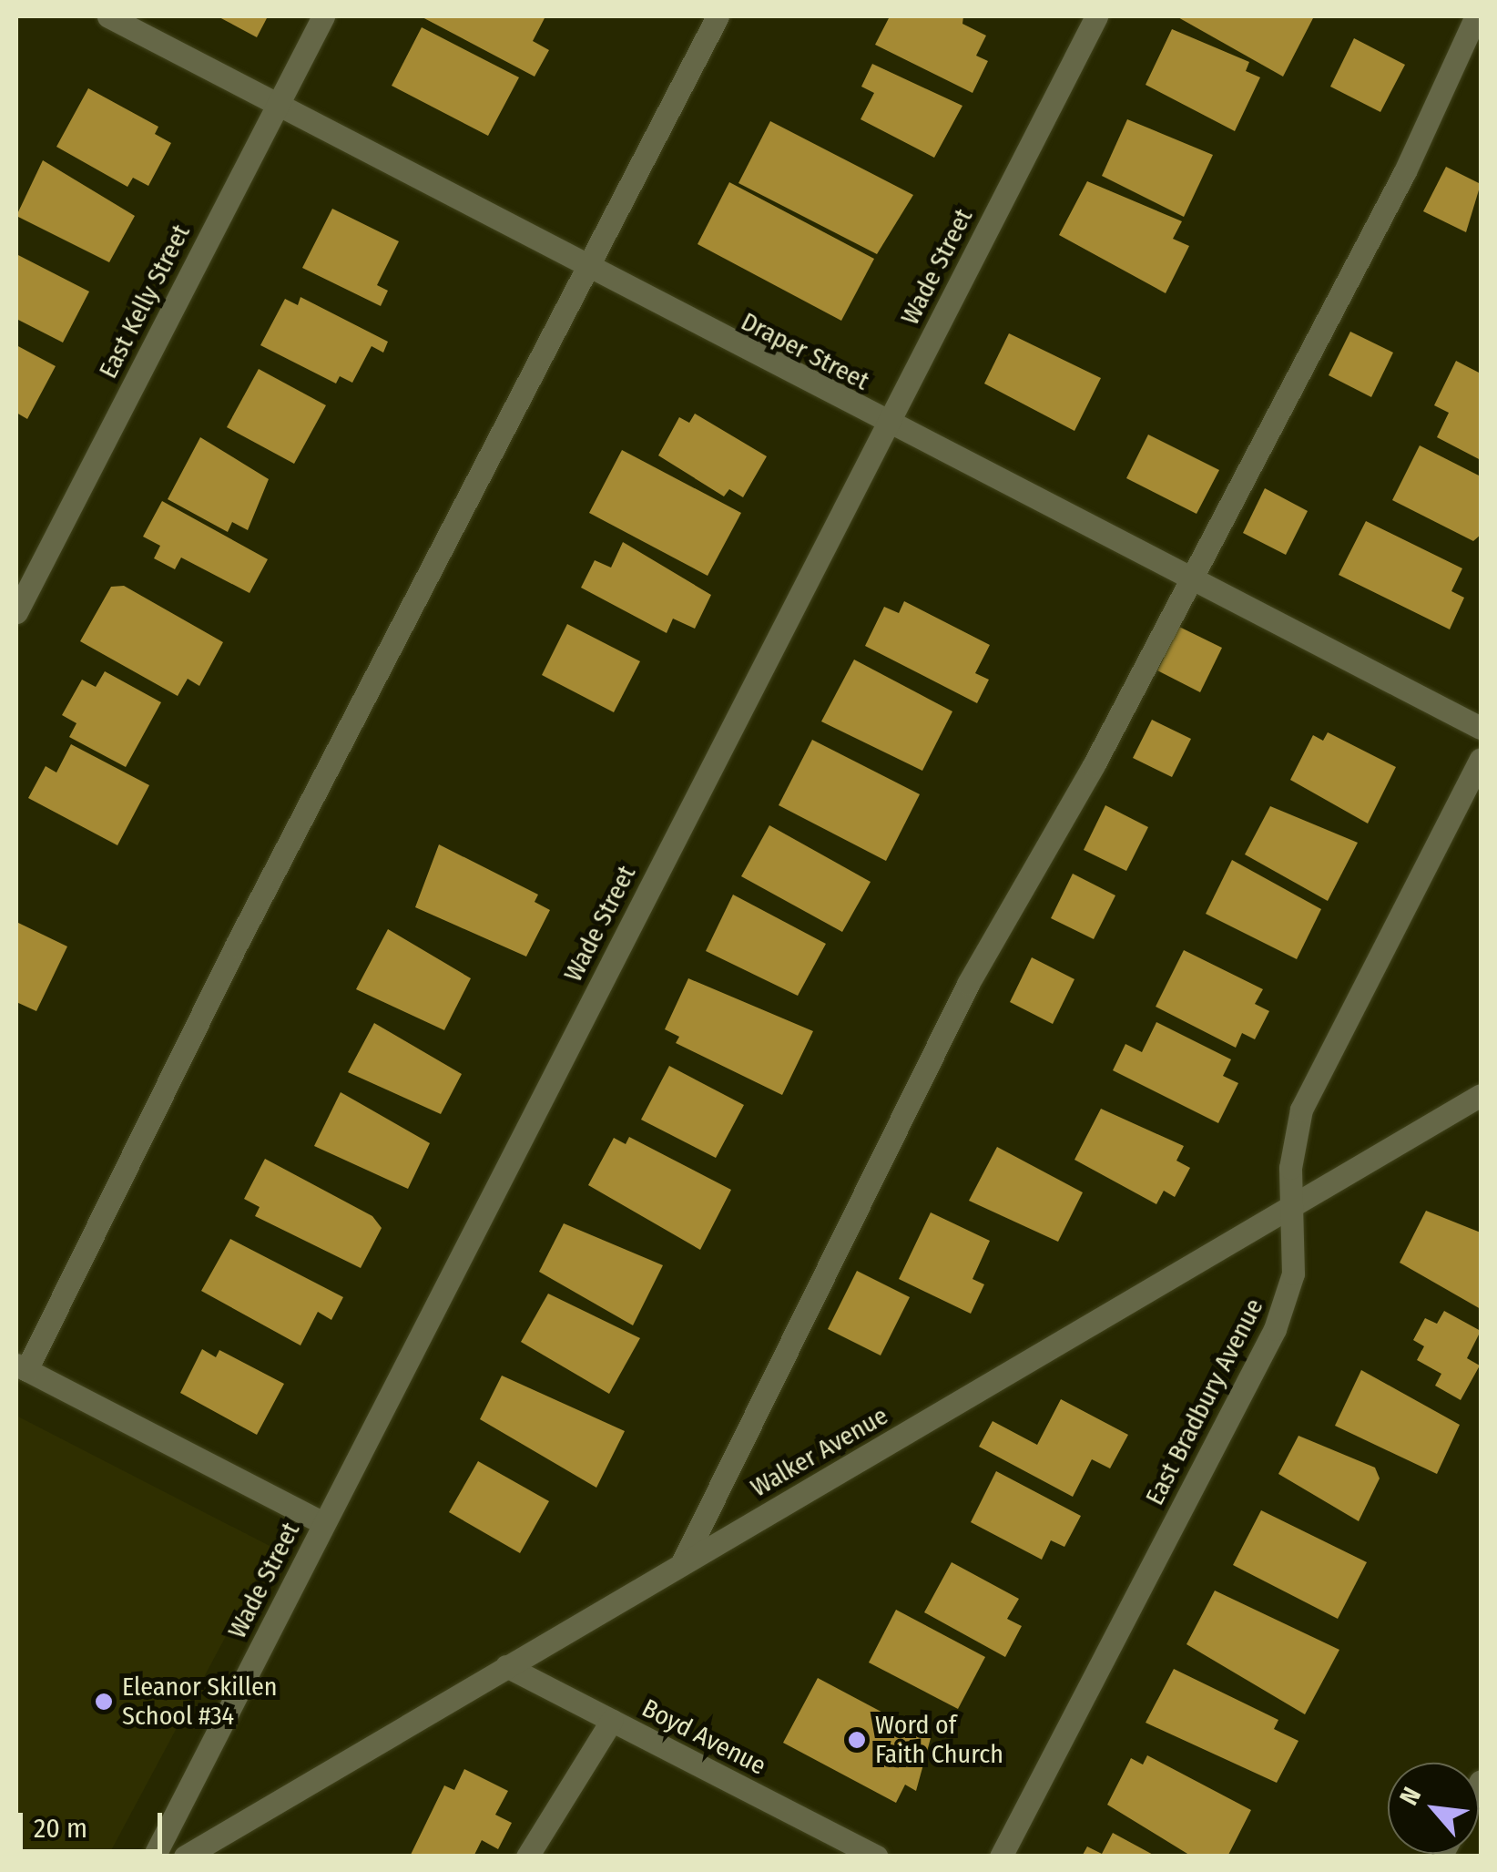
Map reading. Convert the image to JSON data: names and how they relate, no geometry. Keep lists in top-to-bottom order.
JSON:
{
  "streets": {
    "street": [
      "Wade Street",
      "East Kelly Street",
      "Draper Street",
      "East Bradbury Avenue",
      "Walker Avenue",
      "Boyd Avenue"
    ]
  },
  "crossings": [
    ["Wade Street", "Draper Street"],
    ["East Kelly Street", "Draper Street"],
    ["East Bradbury Avenue", "Walker Avenue"],
    ["Walker Avenue", "Boyd Avenue"]
  ],
  "places": ["Eleanor Skillen School #34", "Word of Faith Church"],
  "scale_bar": "20 m",
  "north": "top left"
}
